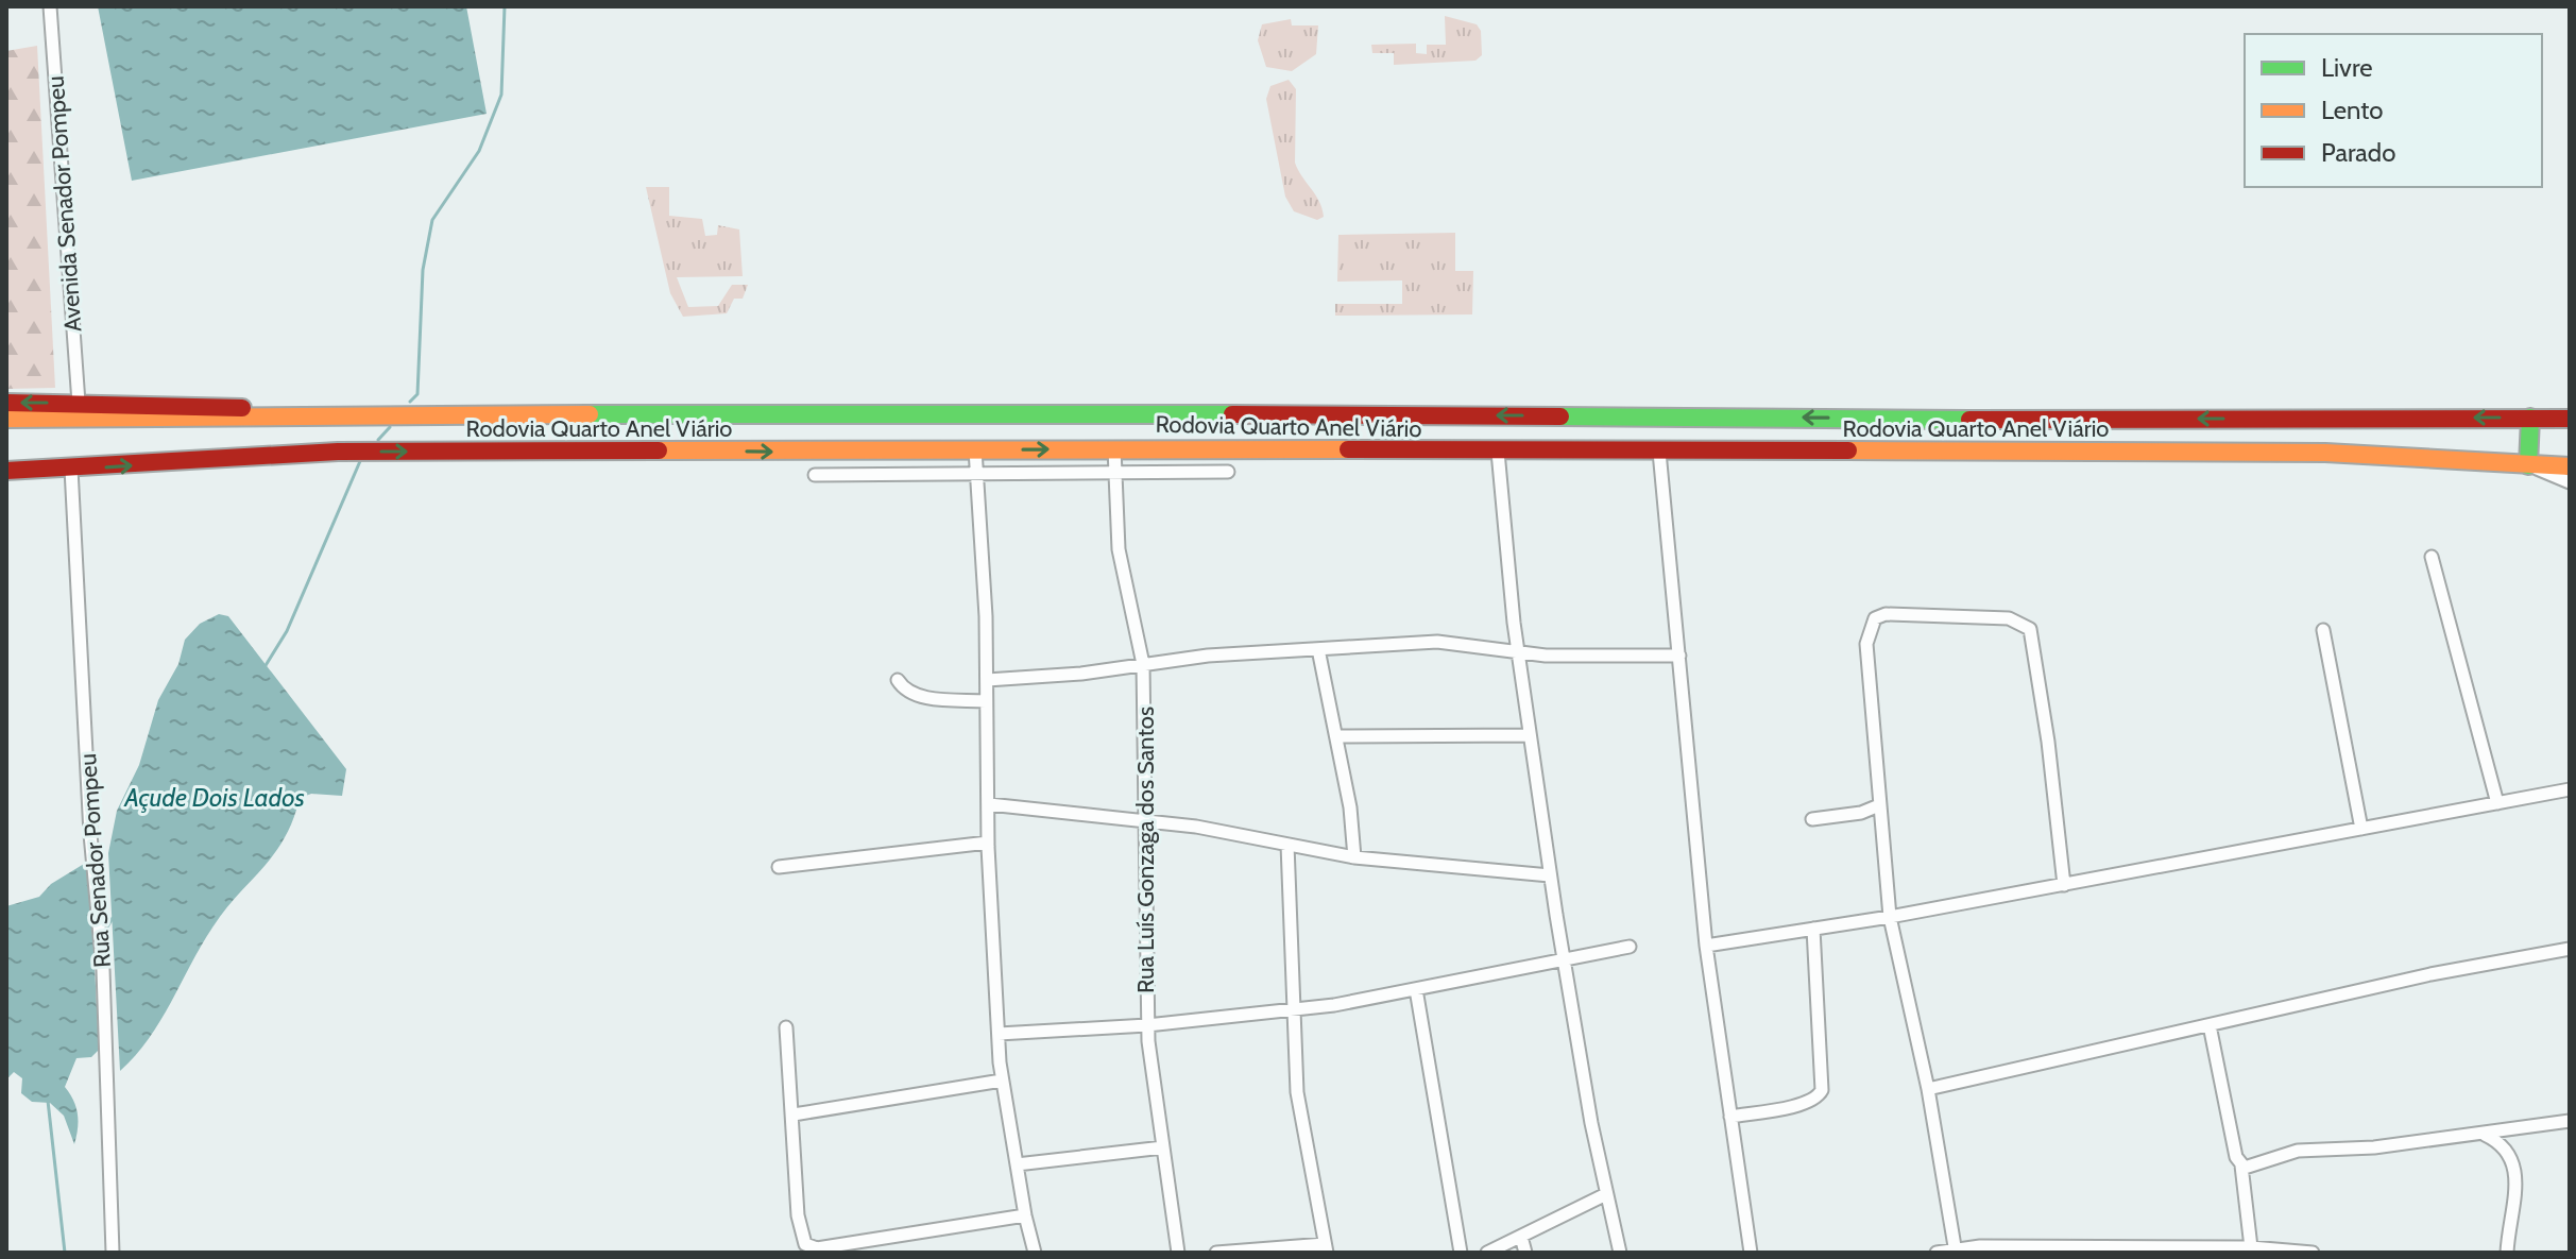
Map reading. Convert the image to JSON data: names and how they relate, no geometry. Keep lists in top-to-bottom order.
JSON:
{
  "streets": {
    "main road": ["Rodovia Quarto Anel Viário"],
    "street": ["Avenida Senador Pompeu", "Rua Luís Gonzaga dos Santos", "Rua Senador Pompeu"]
  },
  "crossings": [
    ["Rodovia Quarto Anel Viário", "Rua Luís Gonzaga dos Santos"],
    ["Rodovia Quarto Anel Viário", "Rua Senador Pompeu"]
  ],
  "water": ["Açude Dois Lados"],
  "legend": ["Livre", "Lento", "Parado"]
}
